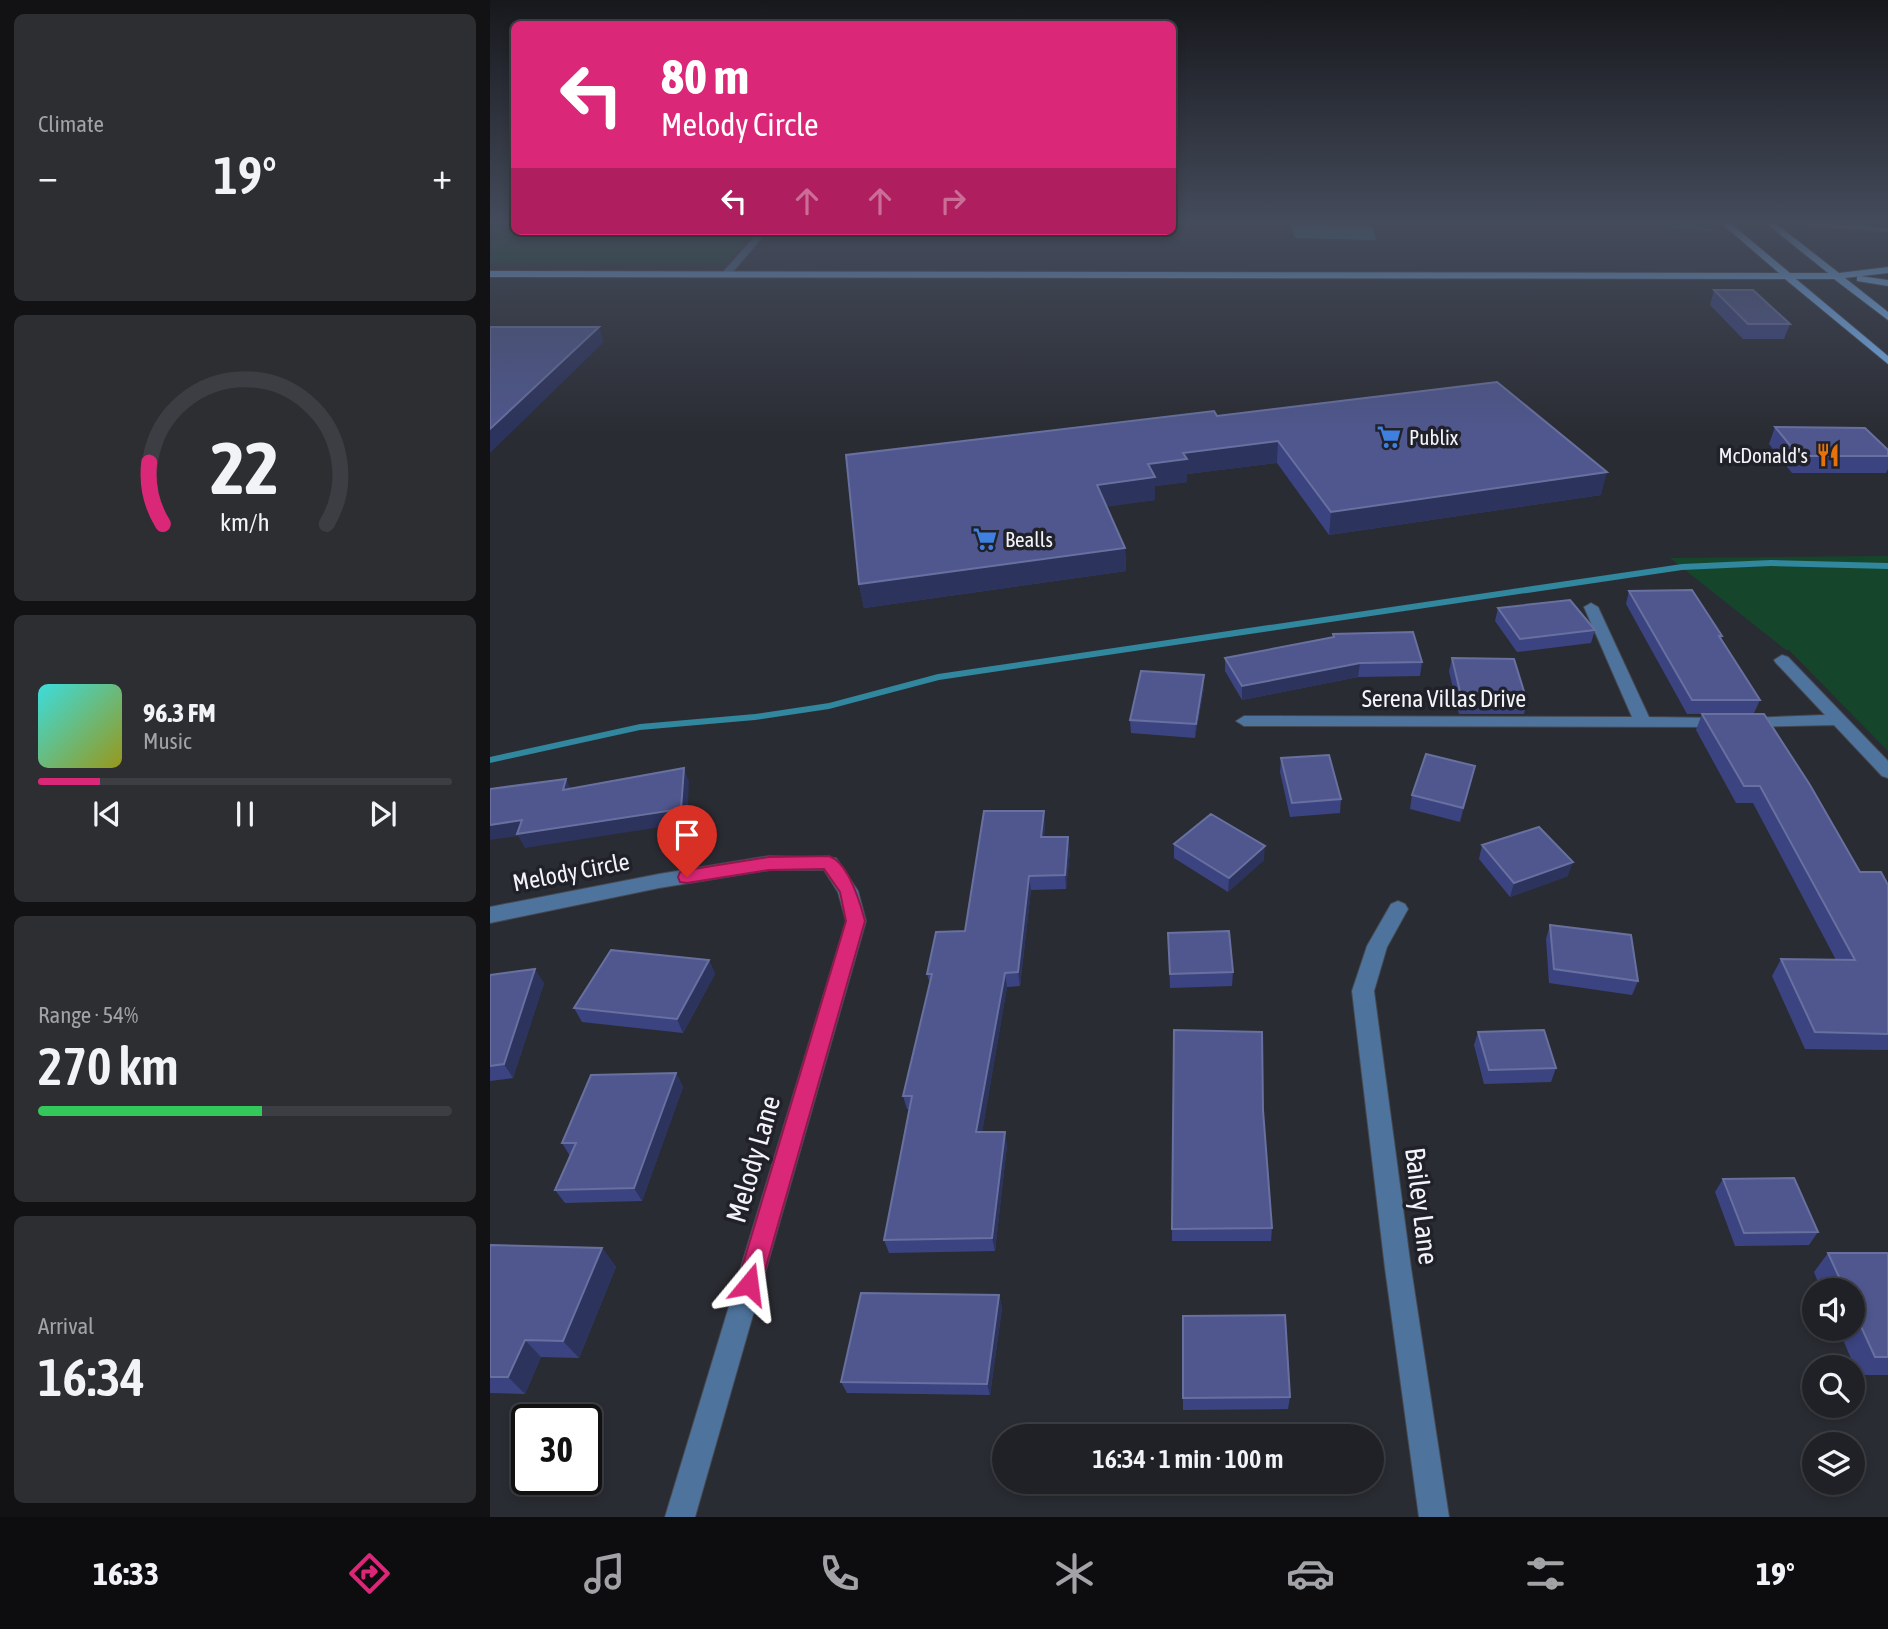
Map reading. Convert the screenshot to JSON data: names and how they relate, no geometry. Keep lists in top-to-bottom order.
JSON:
{
  "streets": {
    "street": [
      "Serena Villas Drive",
      "Melody Circle",
      "Melody Lane",
      "Bailey Lane"
    ]
  },
  "crossings": [
    ["Melody Circle", "Melody Lane"]
  ],
  "places": {
    "supermarket": ["Publix", "Bealls"],
    "restaurant": ["McDonald's"]
  },
  "page": {
    "tile": [
      "Climate",
      ["Range · 54%", "270 km"],
      ["Arrival", "16:34"]
    ],
    "turn": ["80 m", "Melody Circle"],
    "heat": ["−", "19°", "+"],
    "song": ["96.3 FM", "Music"],
    "limit": "30",
    "trip": "16:34 · 1 min · 100 m",
    "tabs": ["16:33", "19°"],
    "gauge": ["22", "km/h"]
  }
}
